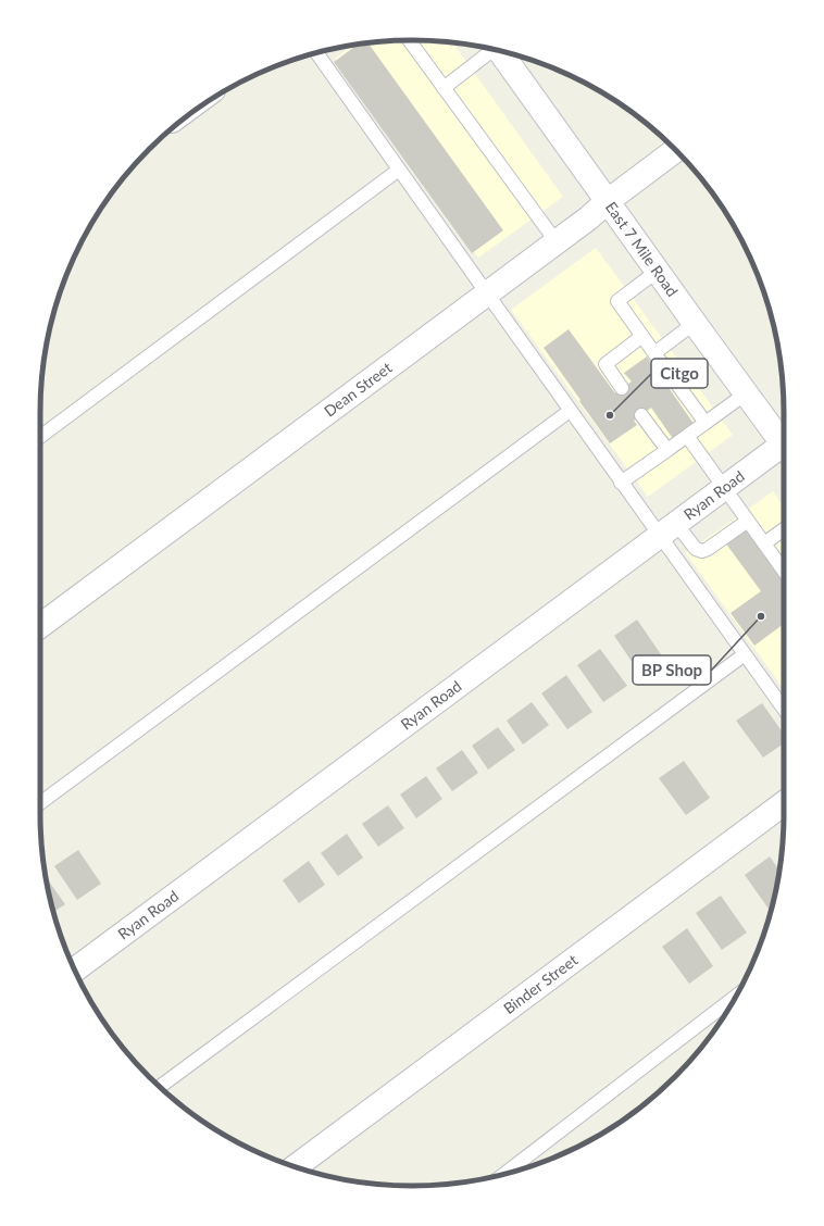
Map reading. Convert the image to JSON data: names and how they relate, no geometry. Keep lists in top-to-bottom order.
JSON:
{
  "streets": {
    "street": [
      "East 7 Mile Road",
      "Dean Street",
      "Ryan Road",
      "Binder Street"
    ]
  },
  "crossings": [
    ["East 7 Mile Road", "Dean Street"]
  ],
  "places": ["Citgo", "BP Shop"]
}
